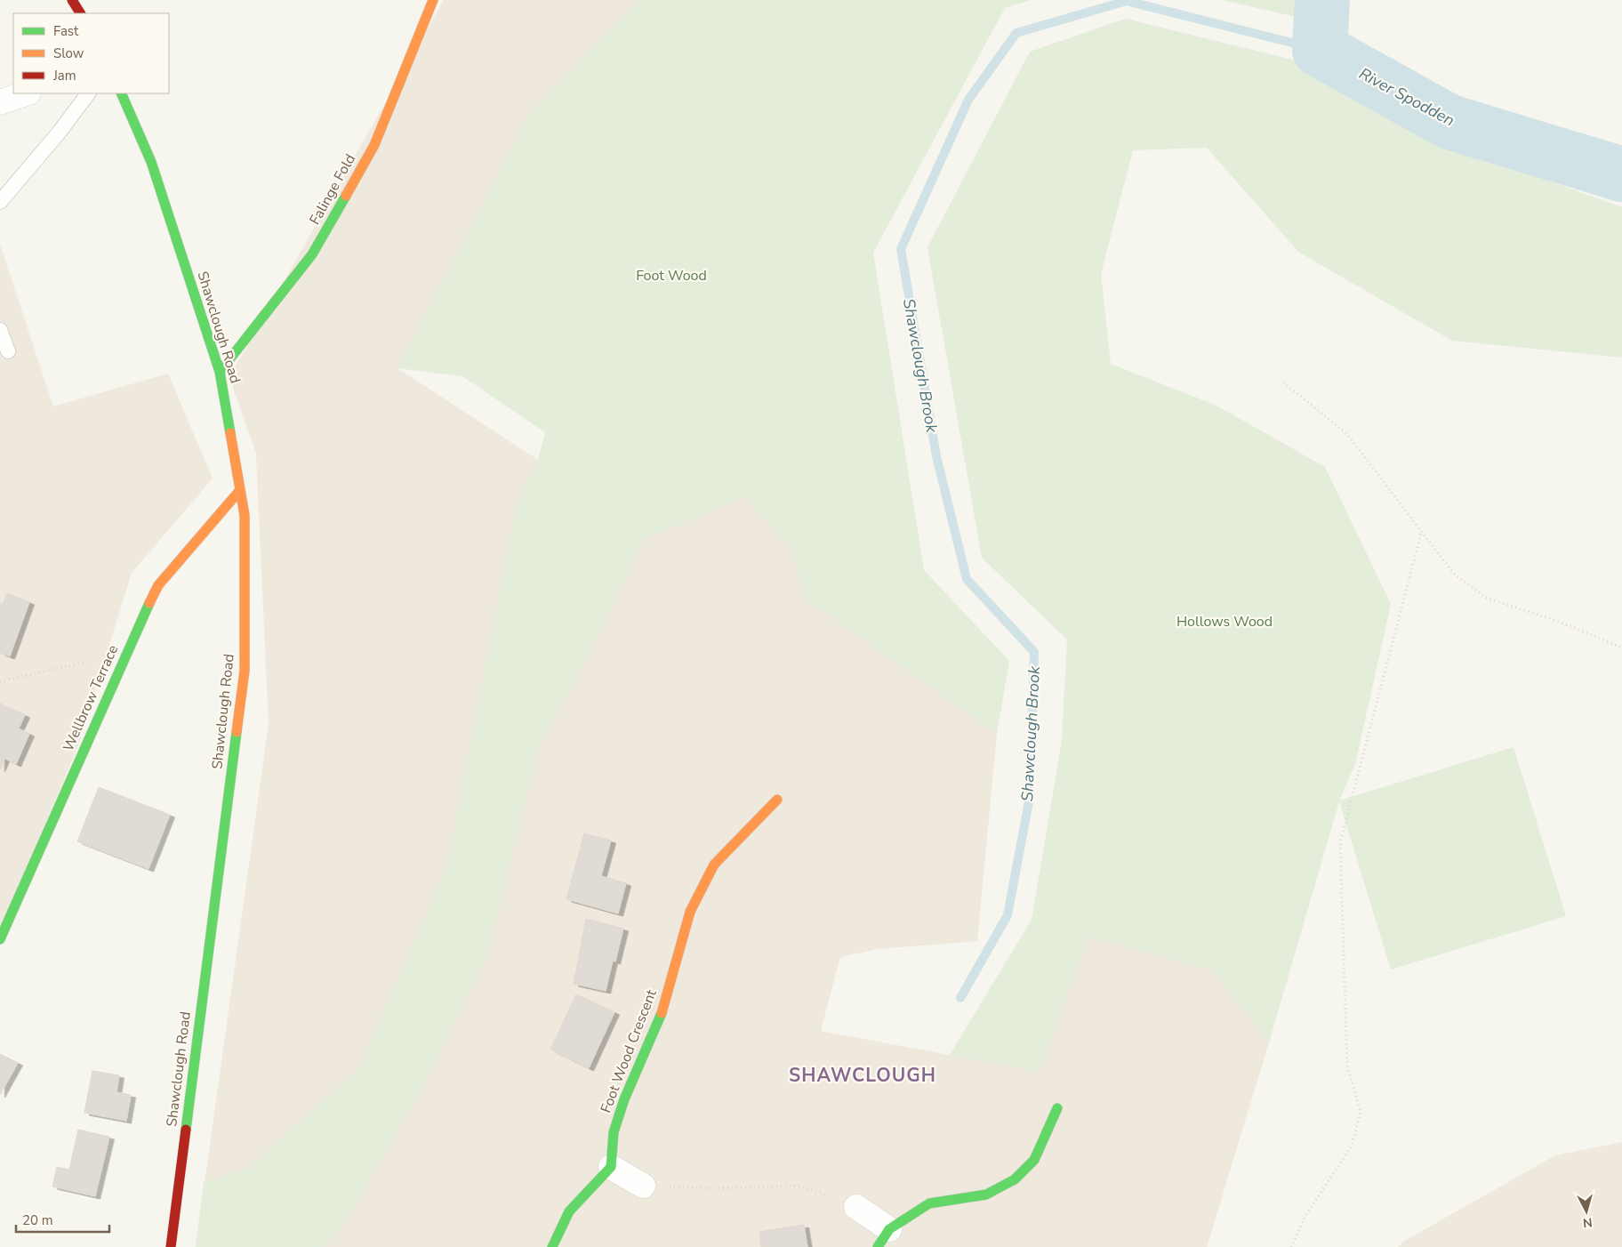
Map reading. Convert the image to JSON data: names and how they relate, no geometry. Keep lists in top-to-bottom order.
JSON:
{
  "streets": {
    "street": [
      "Falinge Fold",
      "Shawclough Road",
      "Wellbrow Terrace",
      "Foot Wood Crescent"
    ]
  },
  "crossings": [
    ["Falinge Fold", "Shawclough Road"],
    ["Shawclough Road", "Wellbrow Terrace"]
  ],
  "districts": ["SHAWCLOUGH"],
  "water": ["River Spodden", "Shawclough Brook"],
  "parks": ["Foot Wood", "Hollows Wood"],
  "legend": ["Fast", "Slow", "Jam"],
  "scale_bar": "20 m",
  "north": "bottom"
}
